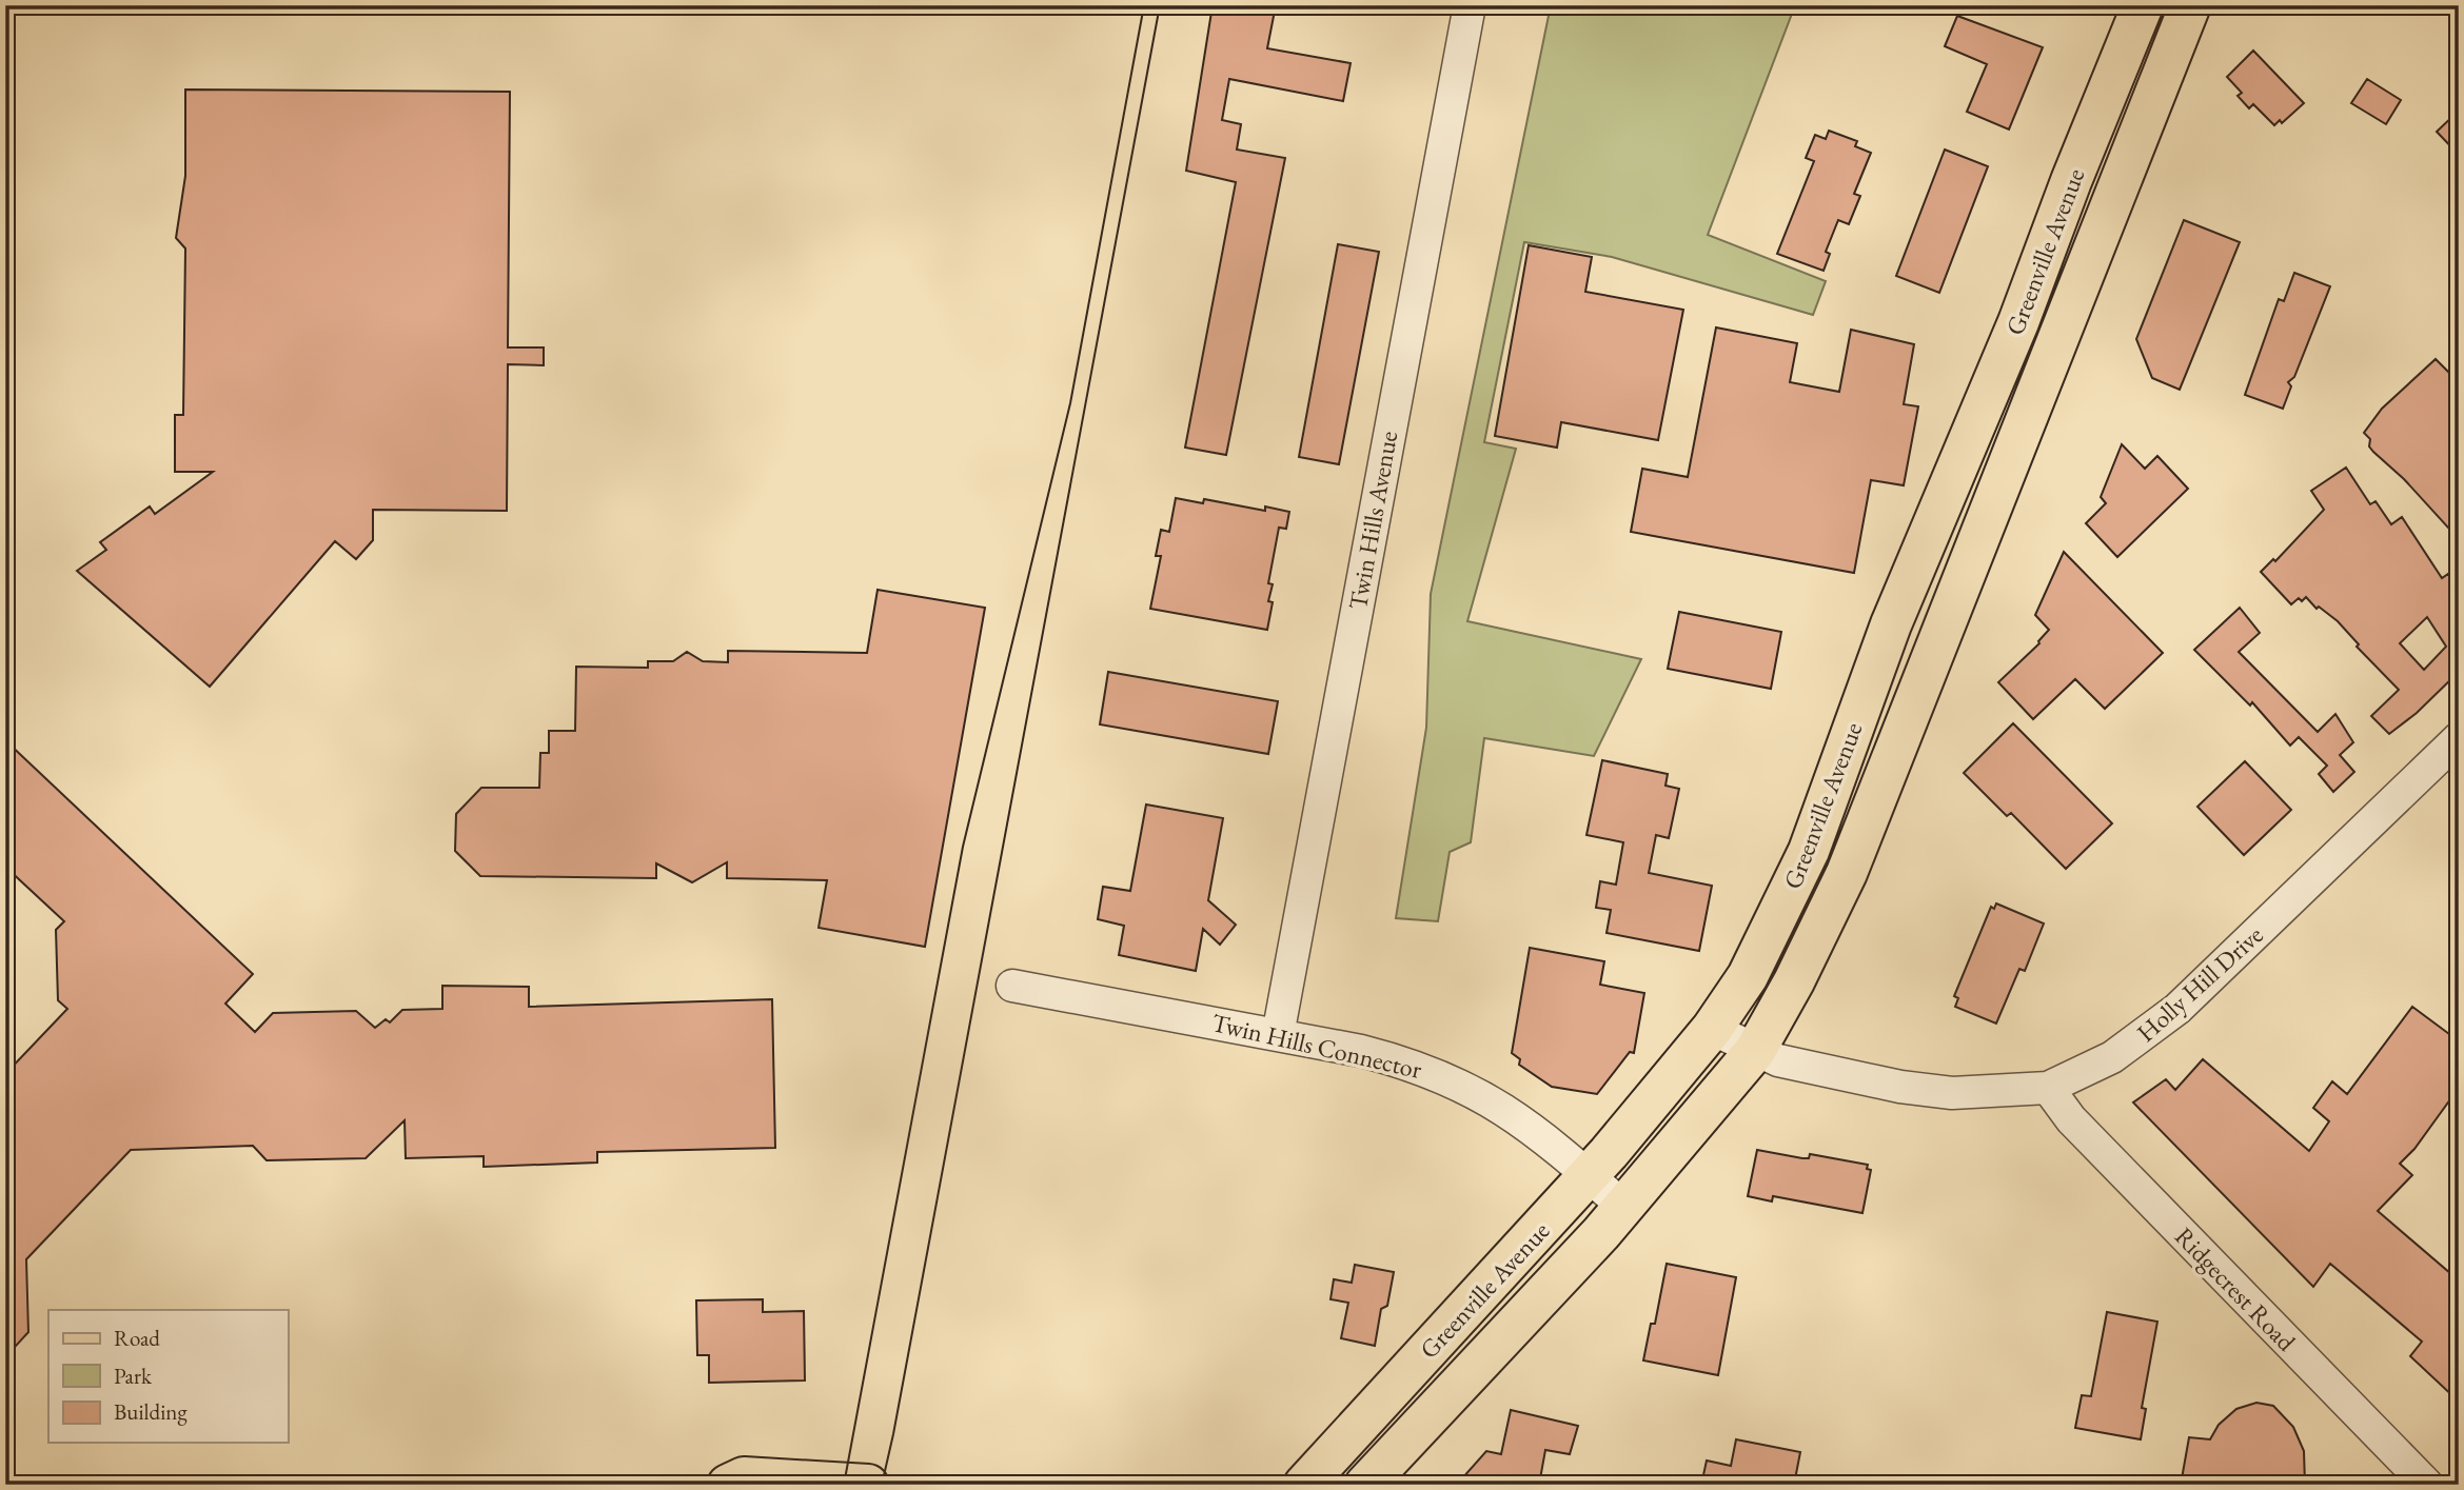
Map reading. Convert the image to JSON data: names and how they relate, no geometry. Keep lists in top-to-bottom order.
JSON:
{
  "streets": {
    "main road": ["Greenville Avenue"],
    "street": [
      "Twin Hills Avenue",
      "Holly Hill Drive",
      "Twin Hills Connector",
      "Ridgecrest Road"
    ]
  },
  "crossings": [
    ["Greenville Avenue", "Holly Hill Drive"],
    ["Greenville Avenue", "Twin Hills Connector"],
    ["Twin Hills Avenue", "Twin Hills Connector"],
    ["Holly Hill Drive", "Ridgecrest Road"]
  ],
  "legend": ["Road", "Park", "Building"]
}
